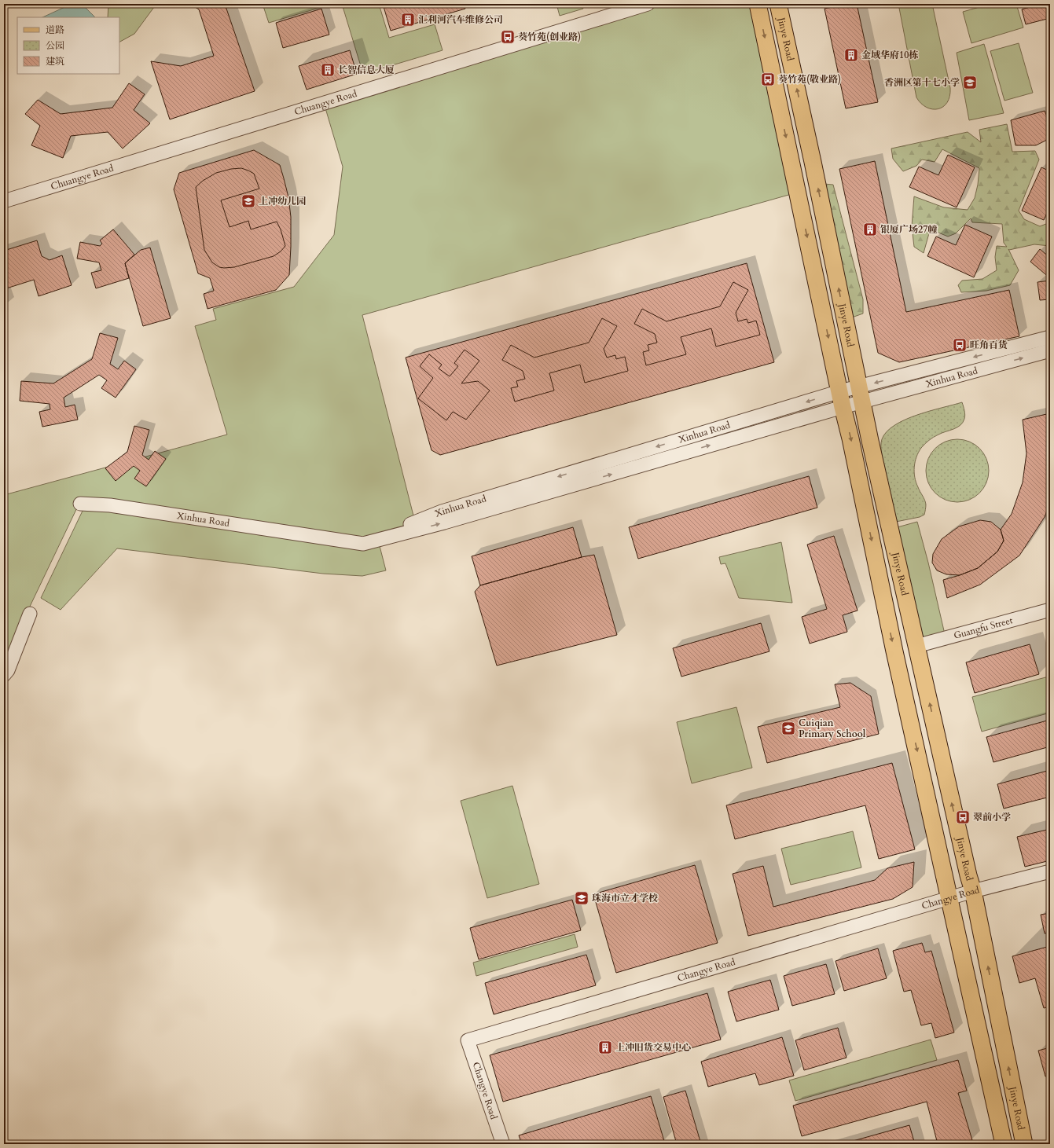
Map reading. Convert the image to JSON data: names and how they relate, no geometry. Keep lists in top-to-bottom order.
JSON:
{
  "streets": {
    "main road": ["Jinye Road"],
    "street": [
      "Chuangye Road",
      "Xinhua Road",
      "Guangfu Street",
      "Changye Road"
    ]
  },
  "crossings": [
    ["Jinye Road", "Xinhua Road"],
    ["Jinye Road", "Guangfu Street"],
    ["Jinye Road", "Changye Road"]
  ],
  "places": {
    "building": [
      "汇利河汽车维修公司",
      "金域华府10栋",
      "长智信息大厦",
      "银厦广场27幢",
      "上冲旧货交易中心"
    ],
    "bus stop": [
      "葵竹苑(创业路)",
      "葵竹苑(敬业路)",
      "旺角百货",
      "翠前小学"
    ],
    "school or university": [
      "香洲区第十七小学",
      "上冲幼儿园",
      "Cuiqian Primary School",
      "珠海市立才学校"
    ]
  },
  "legend": ["道路", "公园", "建筑"]
}
